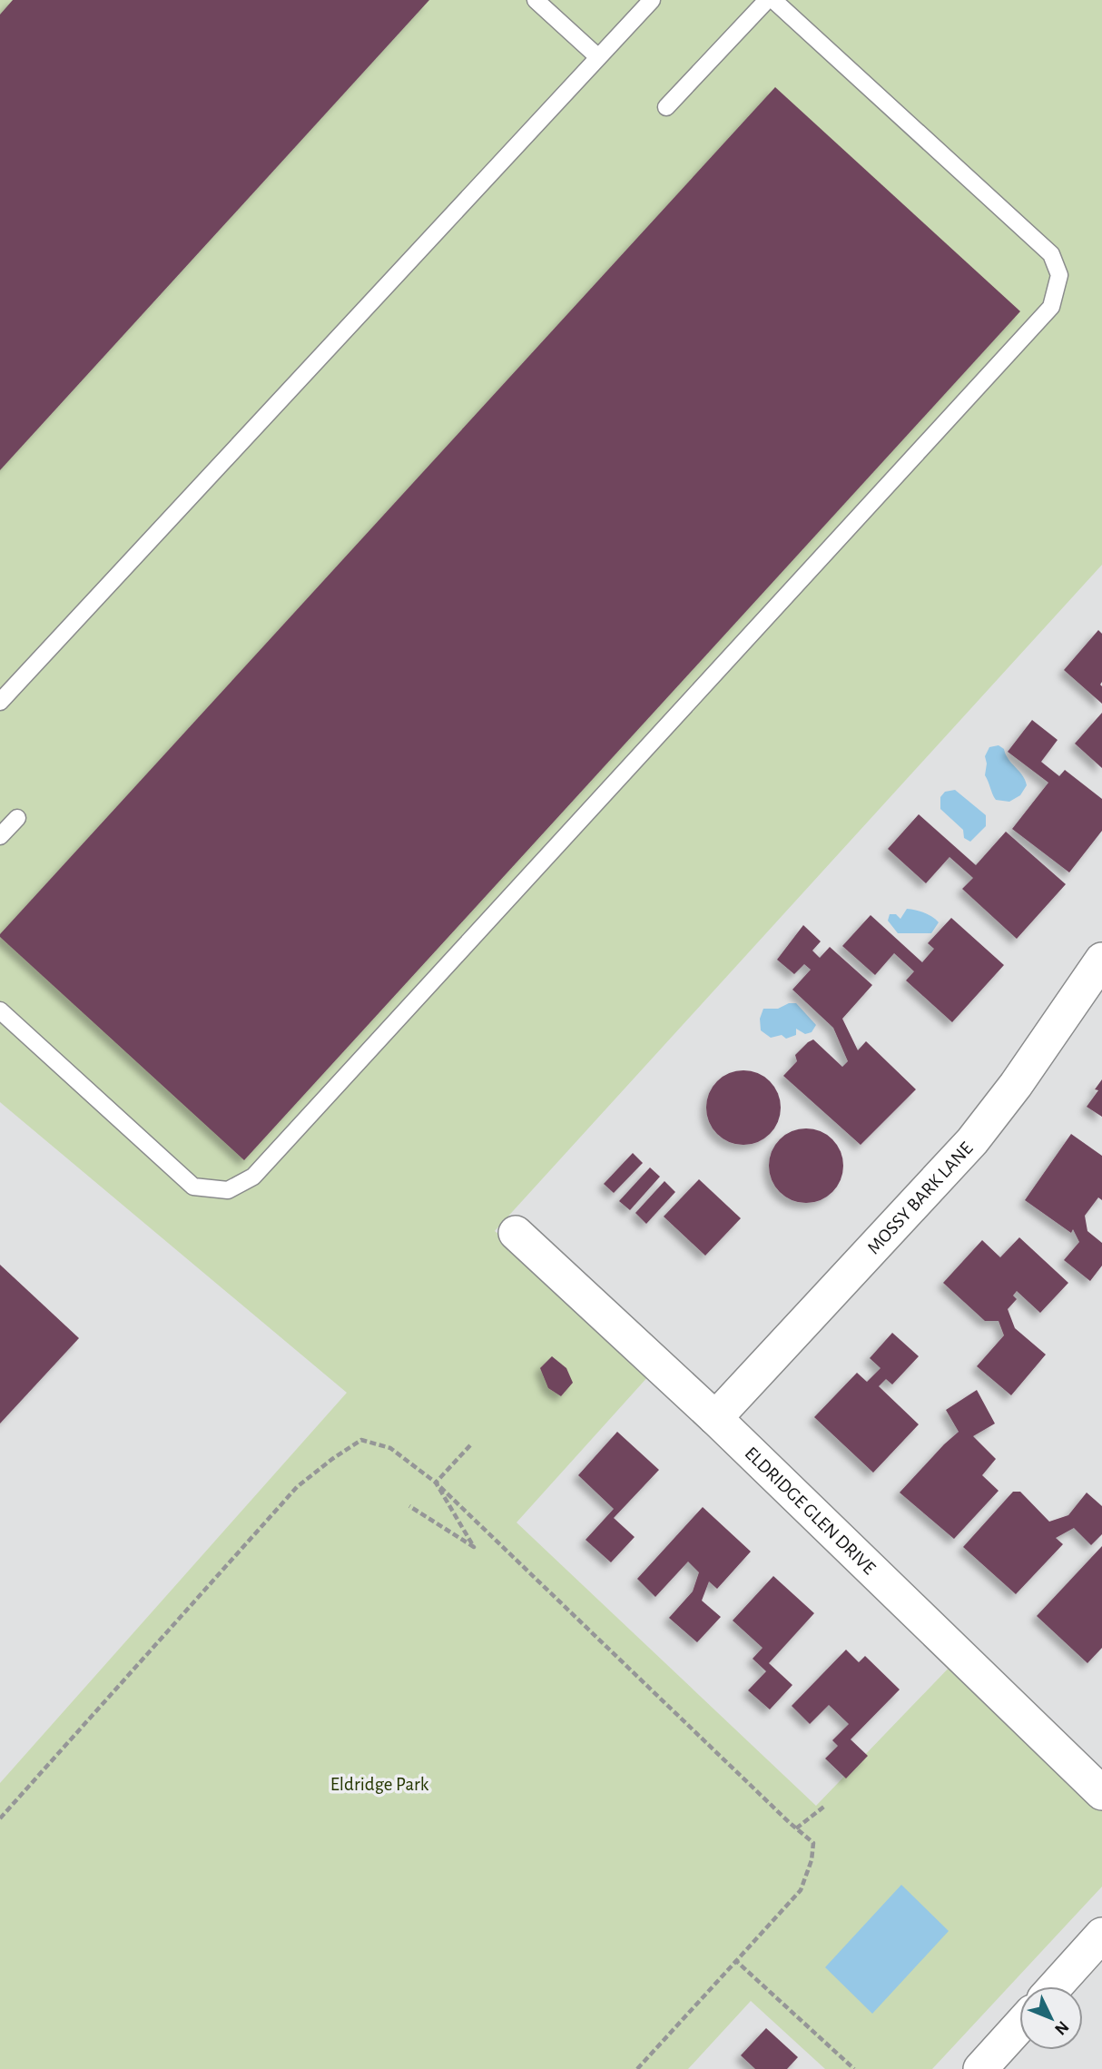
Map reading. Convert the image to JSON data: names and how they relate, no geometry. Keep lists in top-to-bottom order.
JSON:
{
  "streets": {
    "street": ["MOSSY BARK LANE", "ELDRIDGE GLEN DRIVE"]
  },
  "crossings": [
    ["MOSSY BARK LANE", "ELDRIDGE GLEN DRIVE"]
  ],
  "parks": ["Eldridge Park"],
  "north": "bottom right"
}
